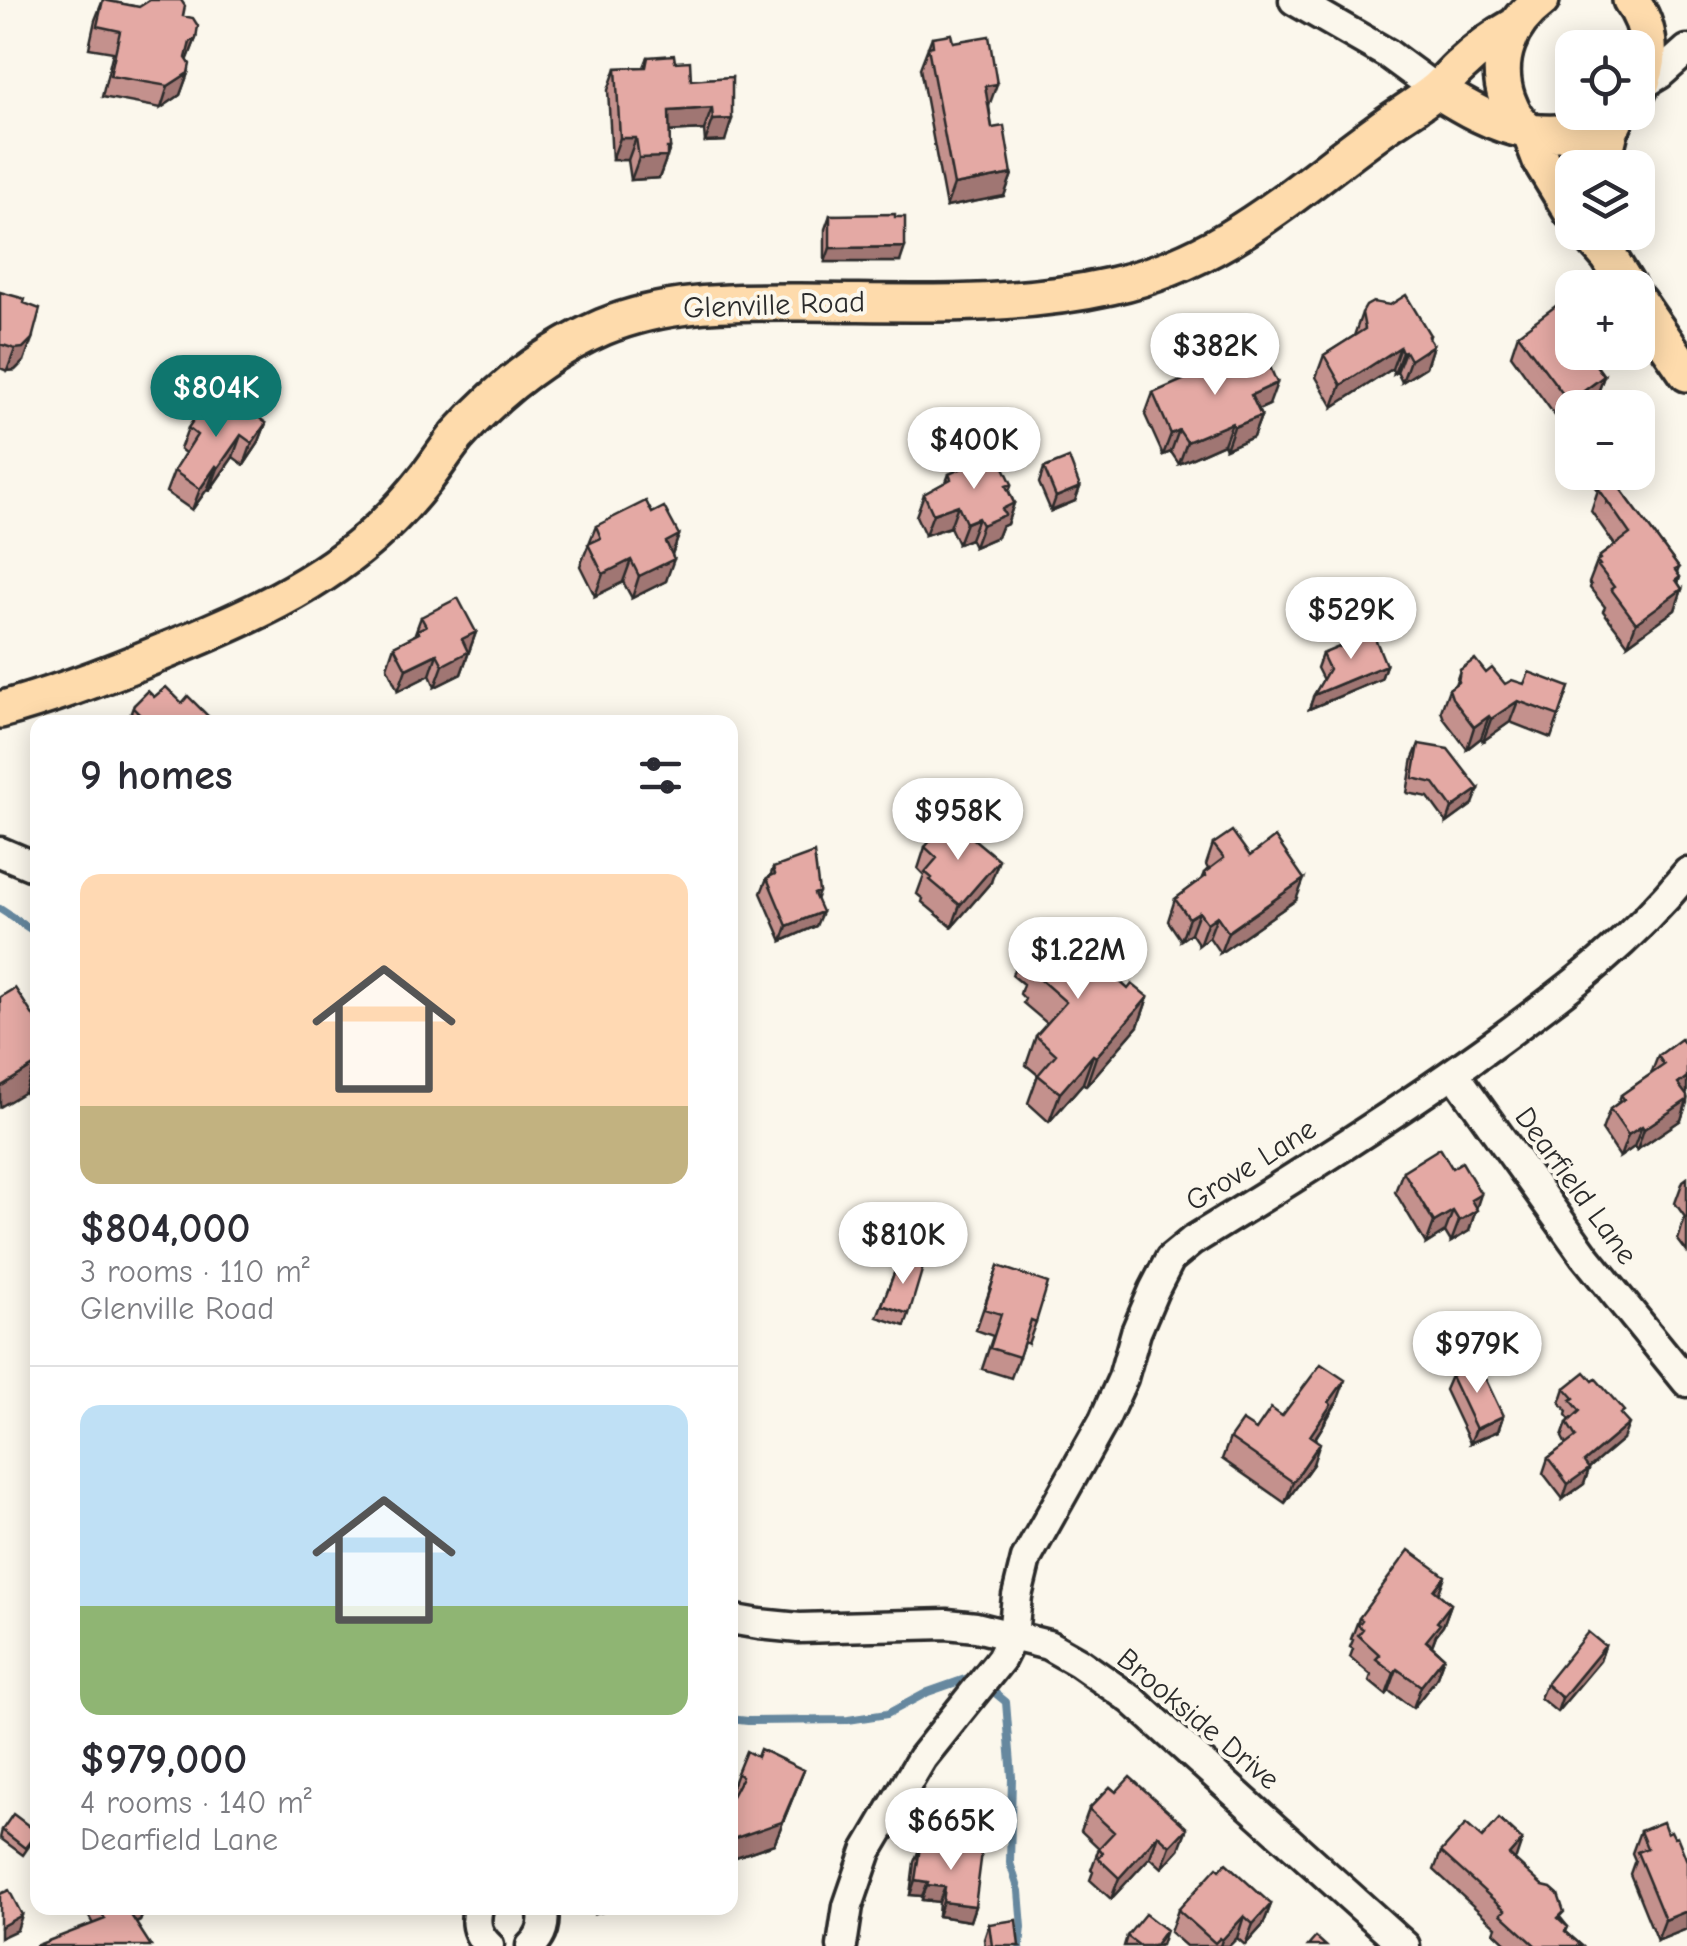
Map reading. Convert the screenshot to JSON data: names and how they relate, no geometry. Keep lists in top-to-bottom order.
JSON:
{
  "streets": {
    "main road": ["Glenville Road"],
    "street": ["Grove Lane", "Dearfield Lane", "Brookside Drive"]
  },
  "crossings": [
    ["Grove Lane", "Dearfield Lane"],
    ["Grove Lane", "Brookside Drive"]
  ],
  "page": {
    "map_buttons": ["+", "−"],
    "price": [
      "$382K",
      "$804K",
      "$400K",
      "$529K",
      "$958K",
      "$1.22M",
      "$810K",
      "$979K",
      "$665K"
    ],
    "heading": "9 homes",
    "list": [
      {
        "name": "$804,000",
        "note": "3 rooms · 110 m² · Glenville Road"
      },
      {
        "name": "$979,000",
        "note": "4 rooms · 140 m² · Dearfield Lane"
      }
    ]
  }
}
